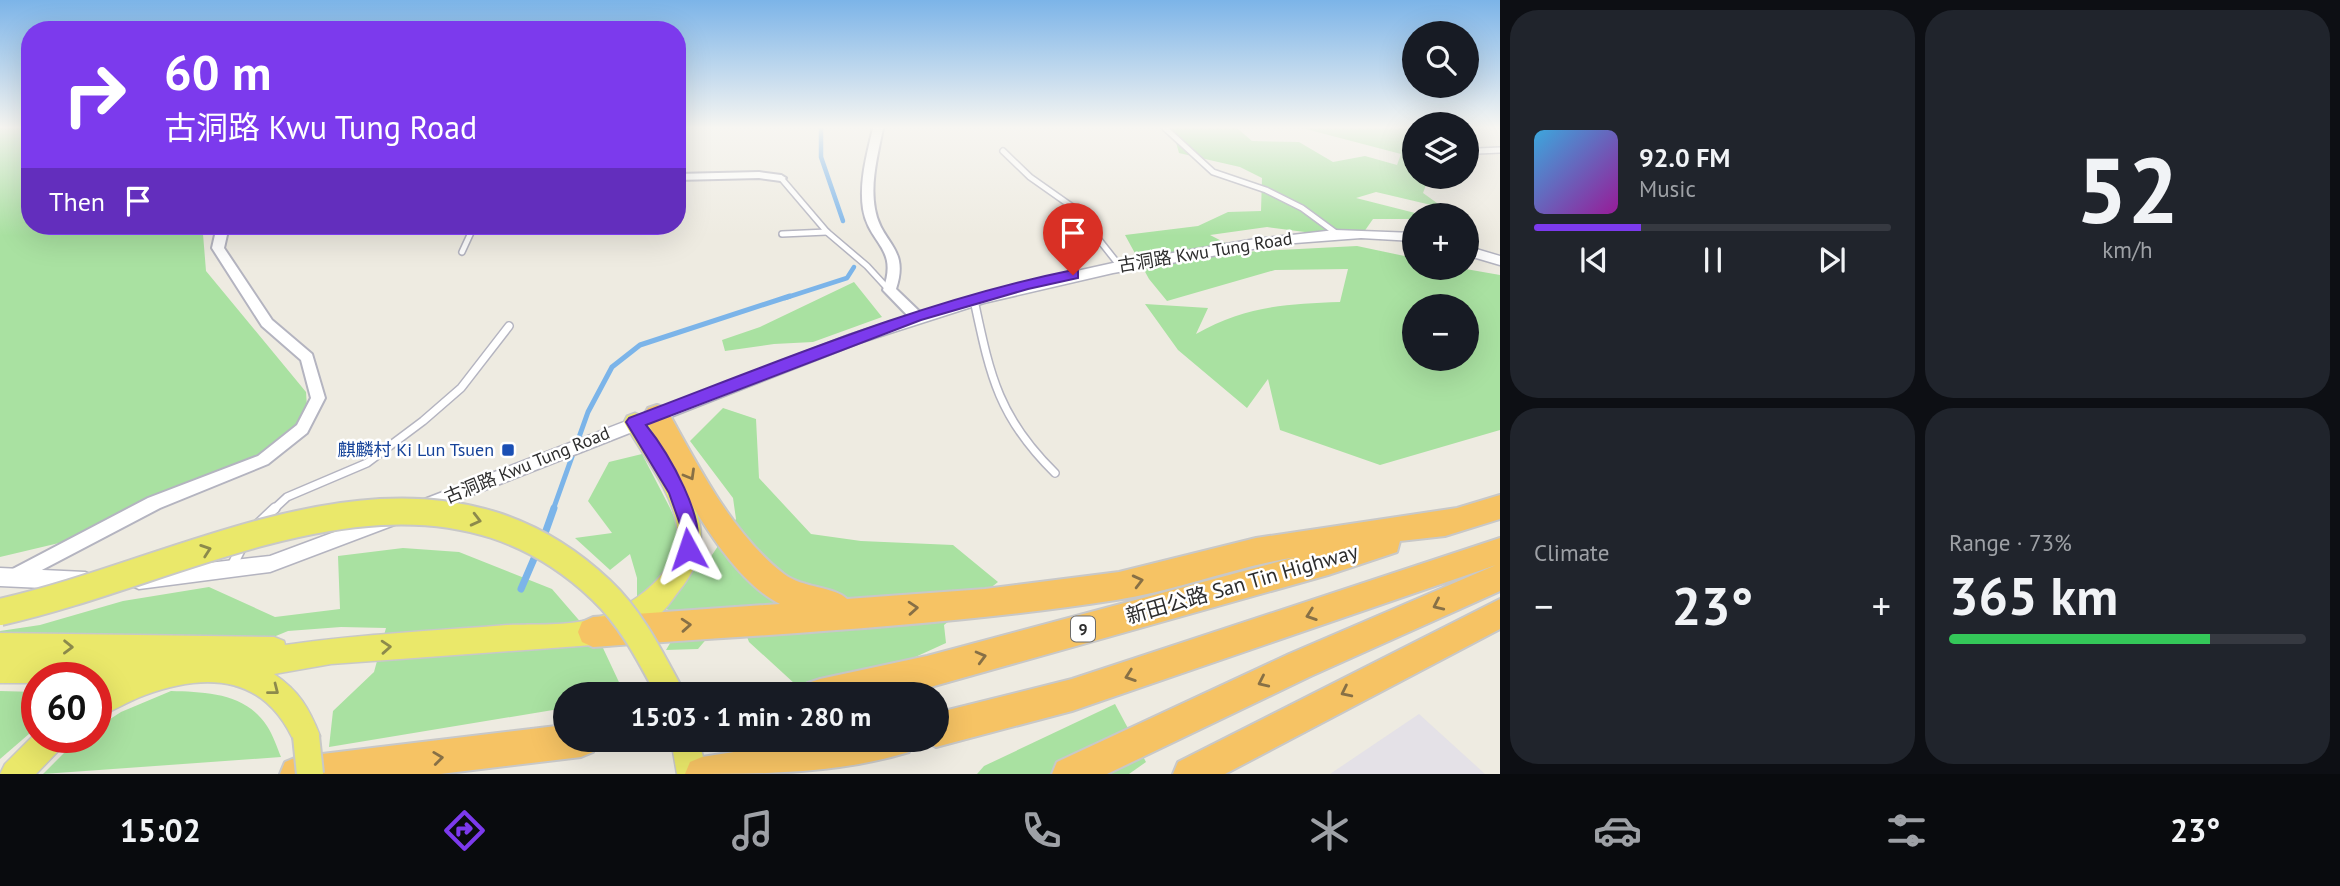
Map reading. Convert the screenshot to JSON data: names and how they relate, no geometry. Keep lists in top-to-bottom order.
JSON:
{
  "streets": {
    "highway": ["新田公路 San Tin Highway", "9"],
    "street": ["古洞路 Kwu Tung Road"]
  },
  "places": {
    "transit": ["麒麟村 Ki Lun Tsuen"]
  },
  "page": {
    "tile": [
      ["52", "km/h"],
      "Climate",
      ["Range · 73%", "365 km"]
    ],
    "map_buttons": ["+", "−"],
    "turn": ["60 m", "古洞路 Kwu Tung Road"],
    "song": ["92.0 FM", "Music"],
    "then": "Then",
    "heat": ["−", "23°", "+"],
    "limit": "60",
    "trip": "15:03 · 1 min · 280 m",
    "tabs": ["15:02", "23°"]
  }
}
